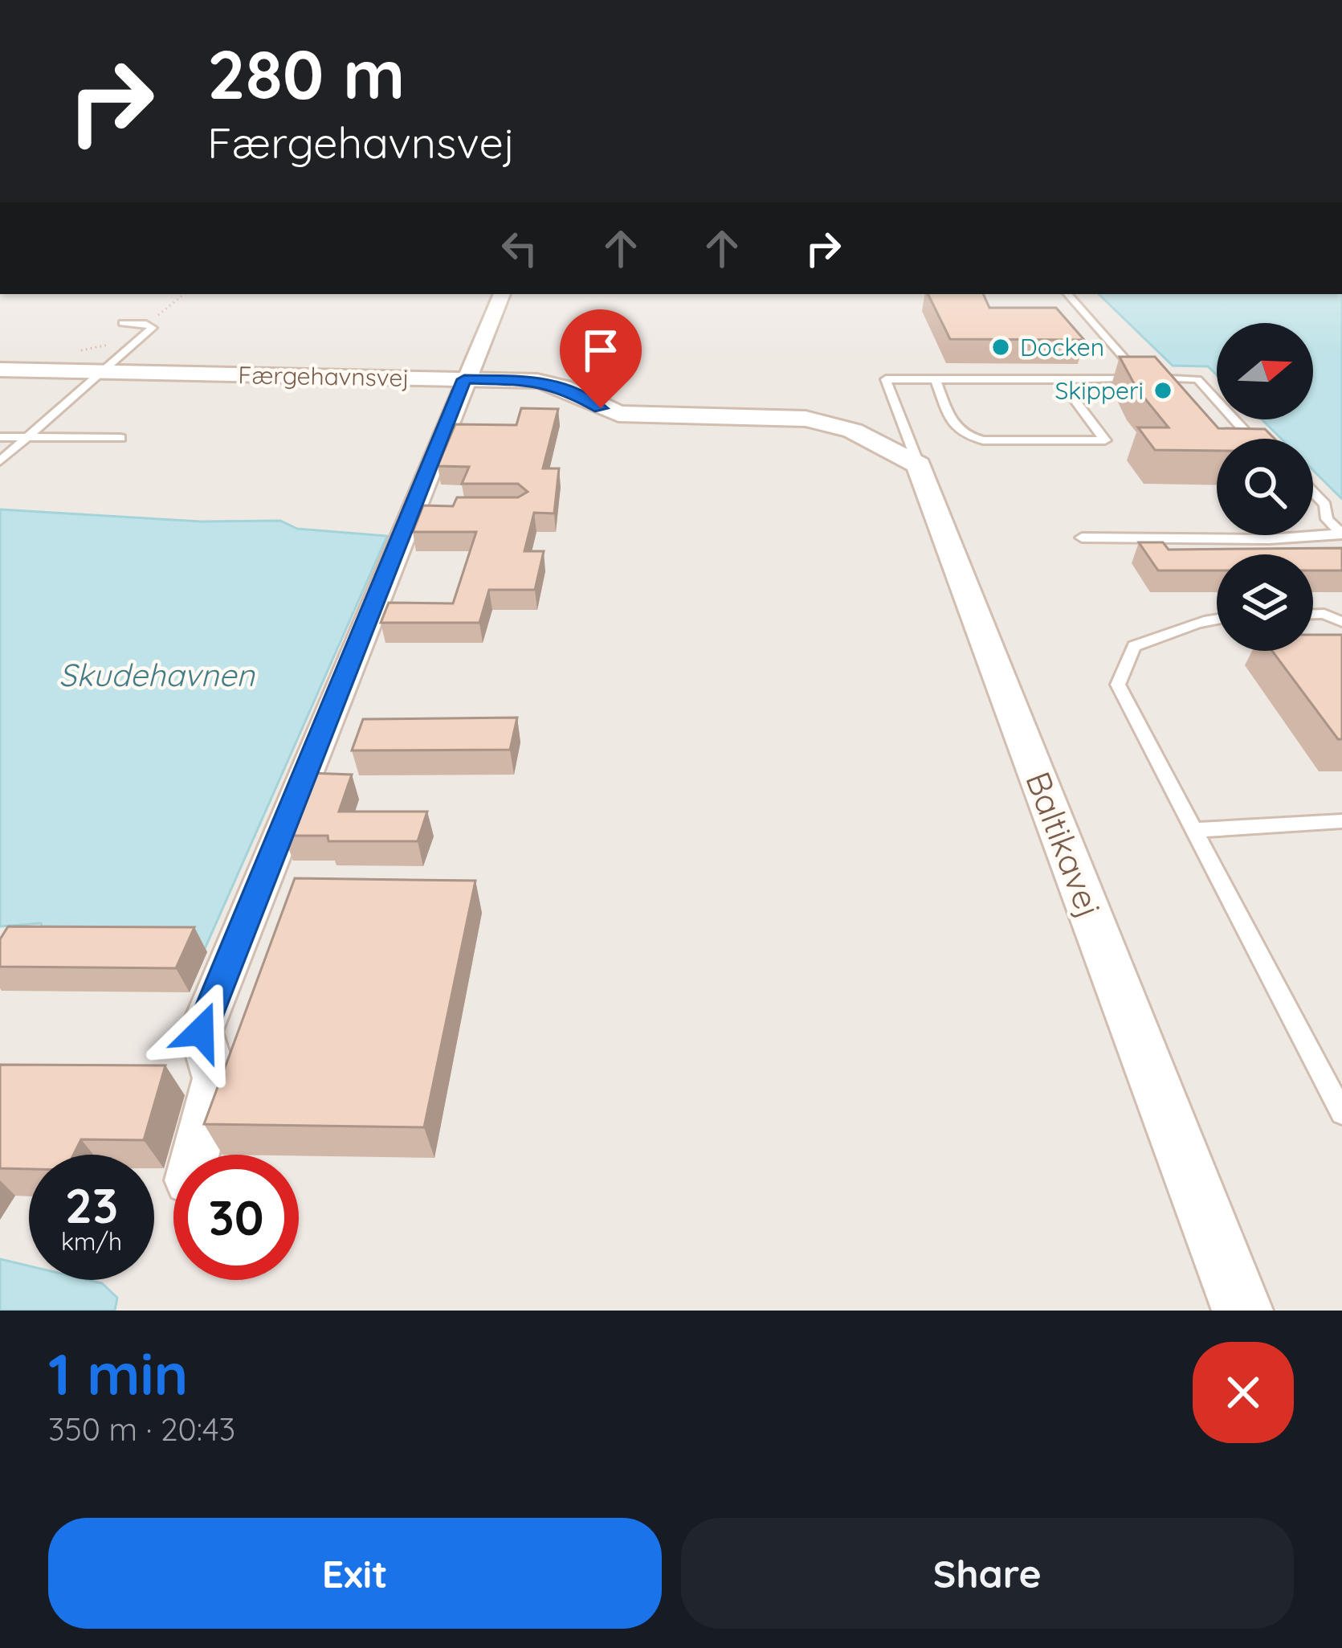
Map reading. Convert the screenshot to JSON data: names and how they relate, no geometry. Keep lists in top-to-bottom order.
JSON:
{
  "streets": {
    "street": ["Færgehavnsvej", "Baltikavej"]
  },
  "crossings": [
    ["Færgehavnsvej", "Baltikavej"]
  ],
  "water": ["Skudehavnen"],
  "places": ["Docken", "Skipperi"],
  "north": "right",
  "page": {
    "turn": ["280 m", "Færgehavnsvej"],
    "speed": "23 km/h",
    "limit": "30",
    "heading": ["1 min", "350 m · 20:43"],
    "buttons": ["Exit", "Share"]
  }
}
